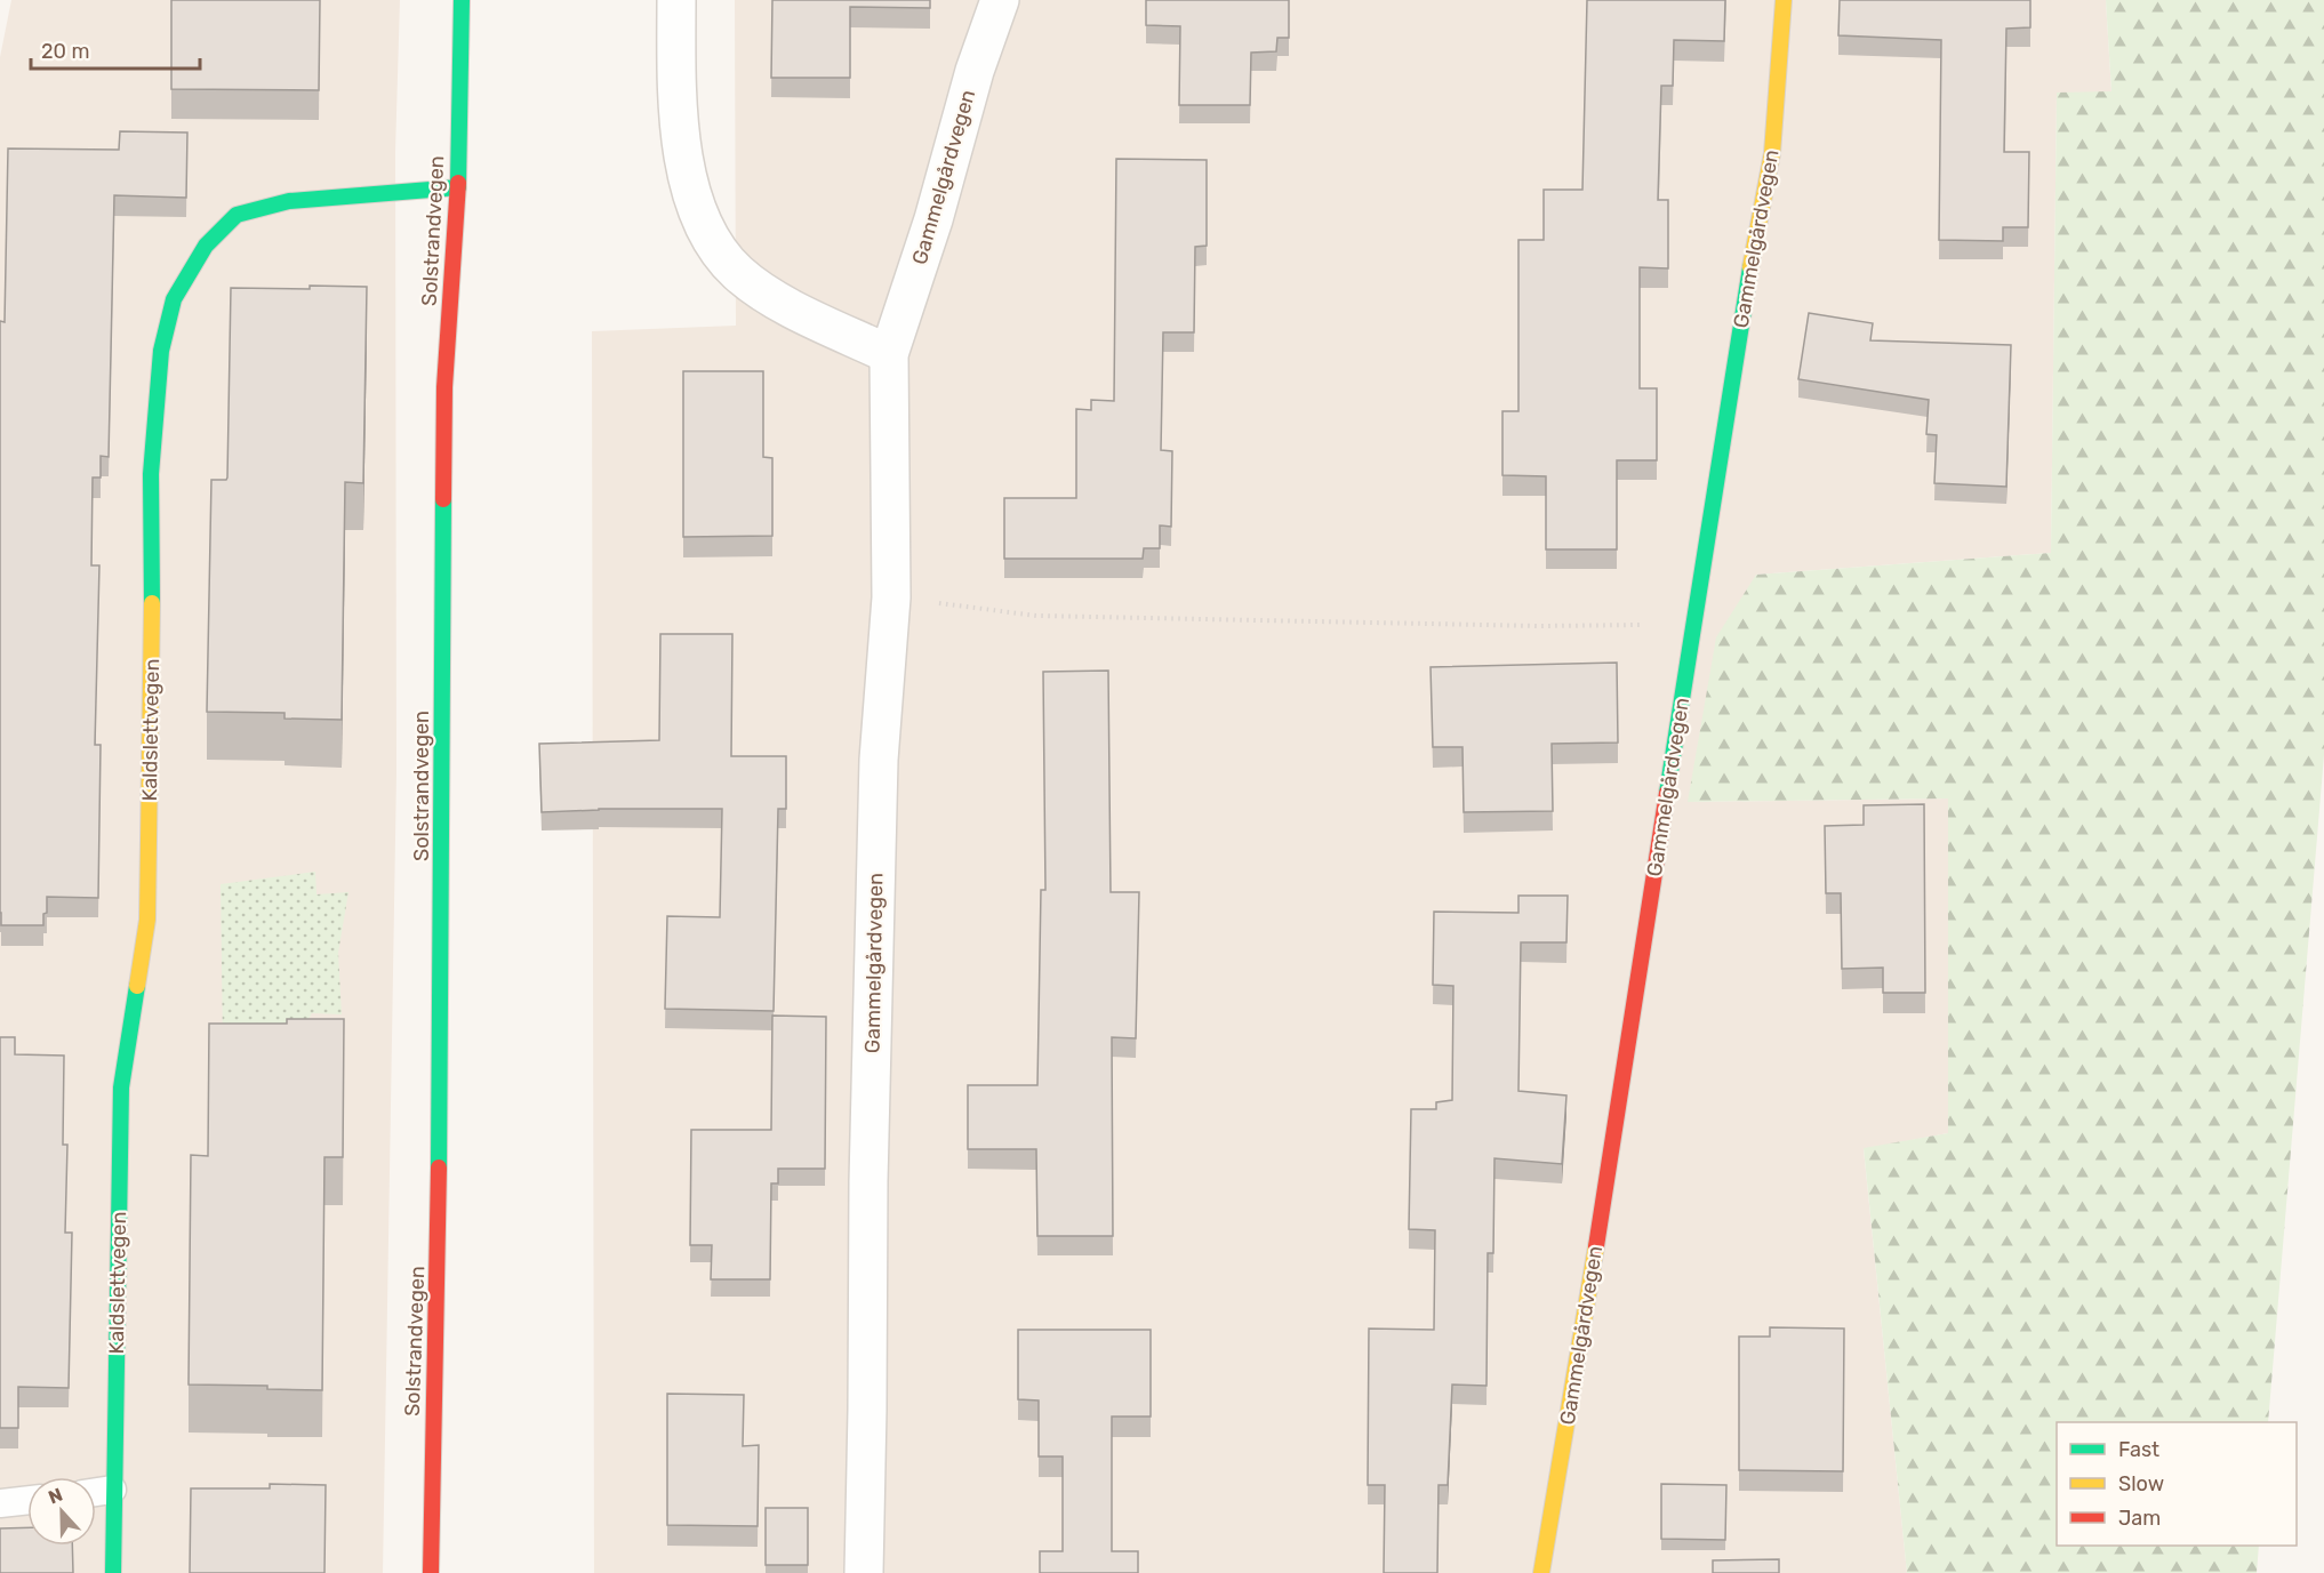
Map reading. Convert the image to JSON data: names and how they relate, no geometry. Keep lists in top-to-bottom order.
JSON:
{
  "streets": {
    "street": ["Gammelgårdvegen", "Solstrandvegen", "Kaldslettvegen"]
  },
  "crossings": [
    ["Solstrandvegen", "Kaldslettvegen"]
  ],
  "legend": ["Fast", "Slow", "Jam"],
  "scale_bar": "20 m",
  "north": "top"
}
